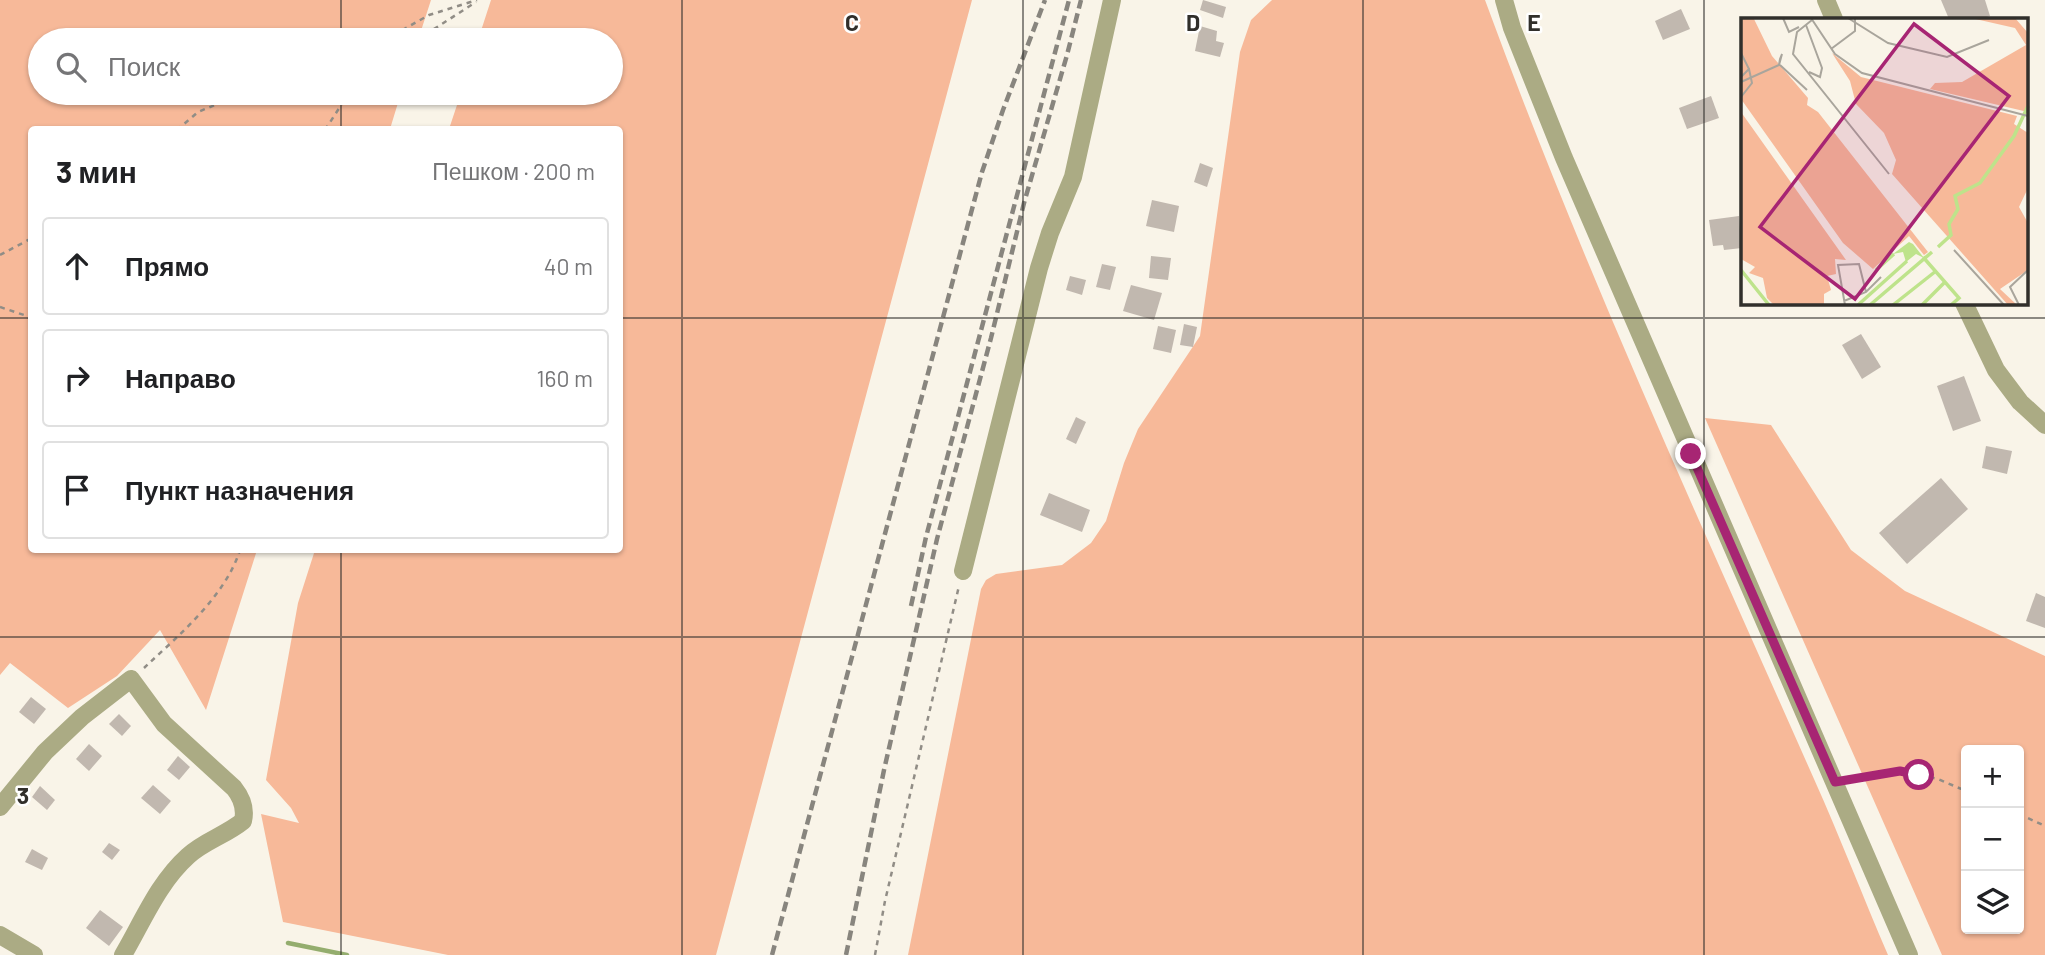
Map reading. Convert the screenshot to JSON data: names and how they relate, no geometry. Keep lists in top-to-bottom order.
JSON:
{
  "page": {
    "search": "Поиск",
    "heading": ["3 мин", "Пешком · 200 m"],
    "list": [
      ["Прямо", "40 m"],
      ["Направо", "160 m"],
      "Пункт назначения"
    ],
    "map_buttons": ["+", "−"]
  },
  "grid": {
    "columns": ["C", "D", "E"],
    "rows": ["3"]
  }
}
